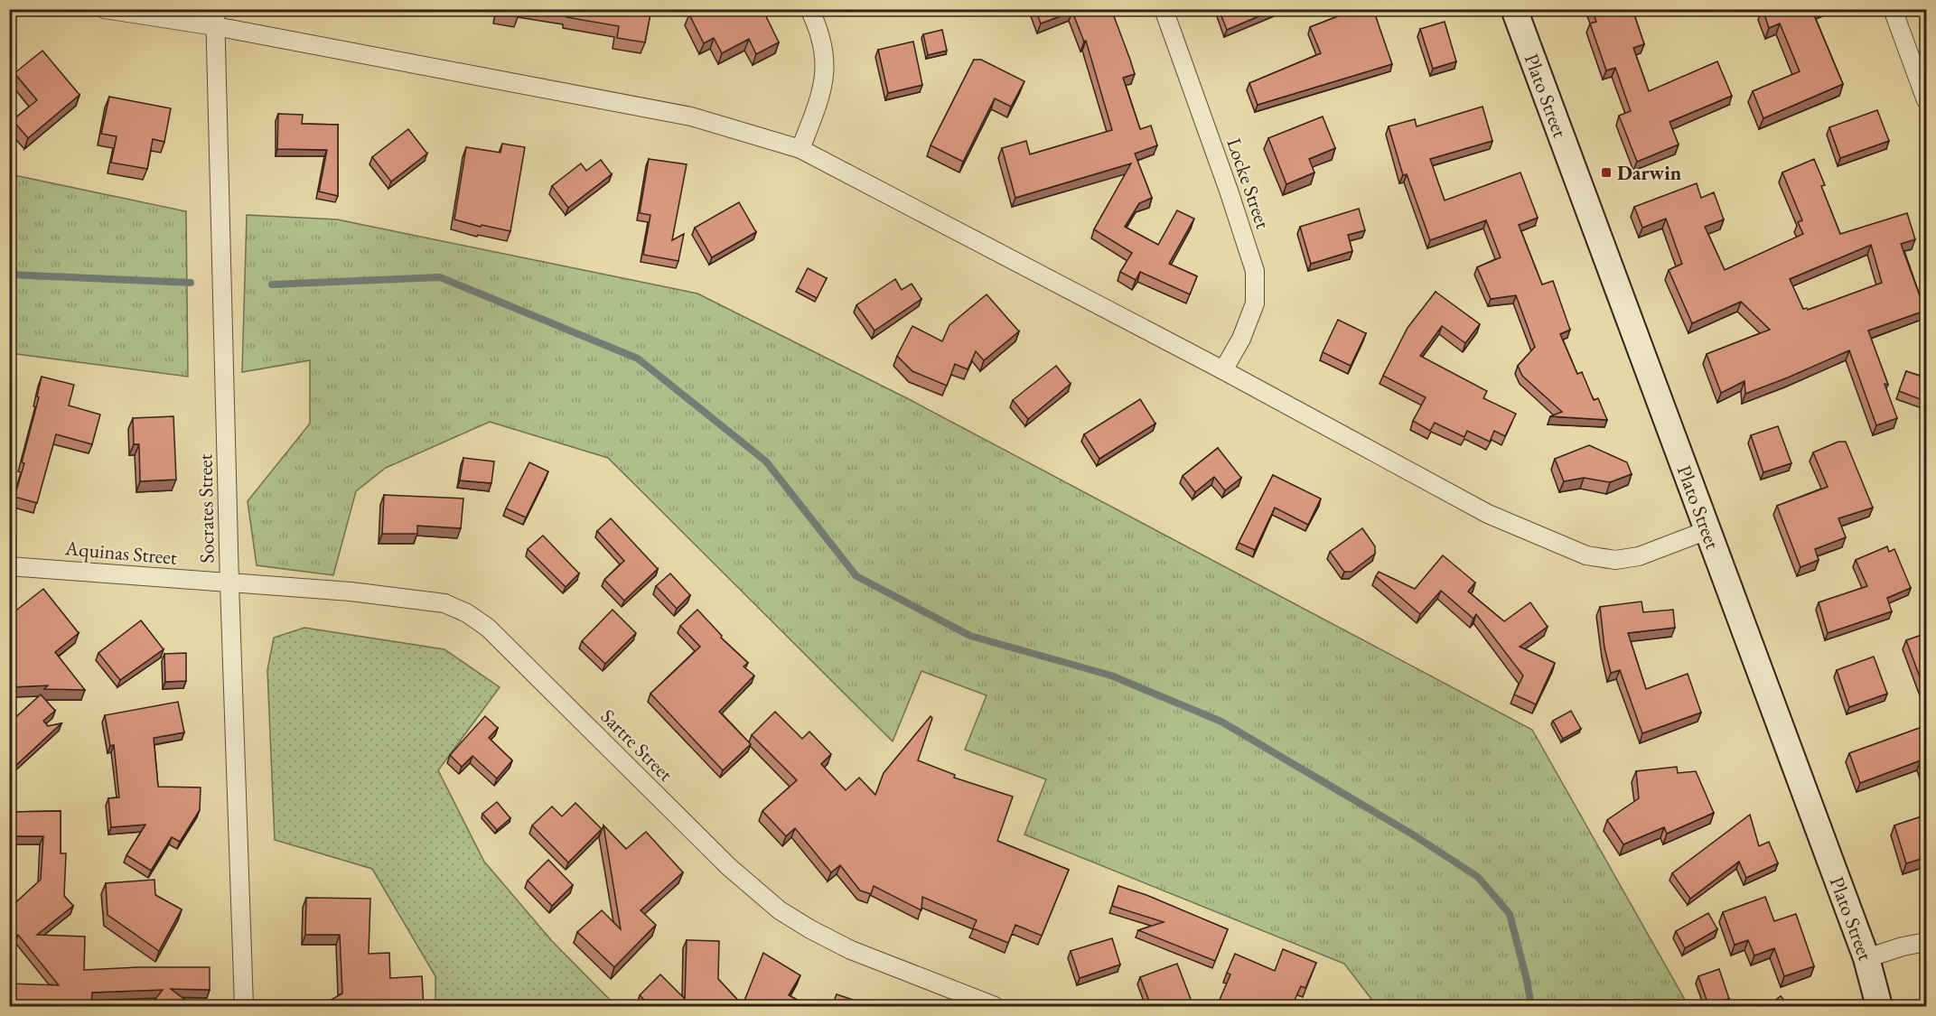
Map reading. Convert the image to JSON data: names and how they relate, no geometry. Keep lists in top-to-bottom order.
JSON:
{
  "streets": {
    "street": [
      "Plato Street",
      "Locke Street",
      "Socrates Street",
      "Aquinas Street",
      "Sartre Street"
    ]
  },
  "crossings": [
    ["Socrates Street", "Aquinas Street"],
    ["Socrates Street", "Sartre Street"],
    ["Aquinas Street", "Sartre Street"]
  ],
  "places": {
    "transit": ["Darwin"]
  }
}
